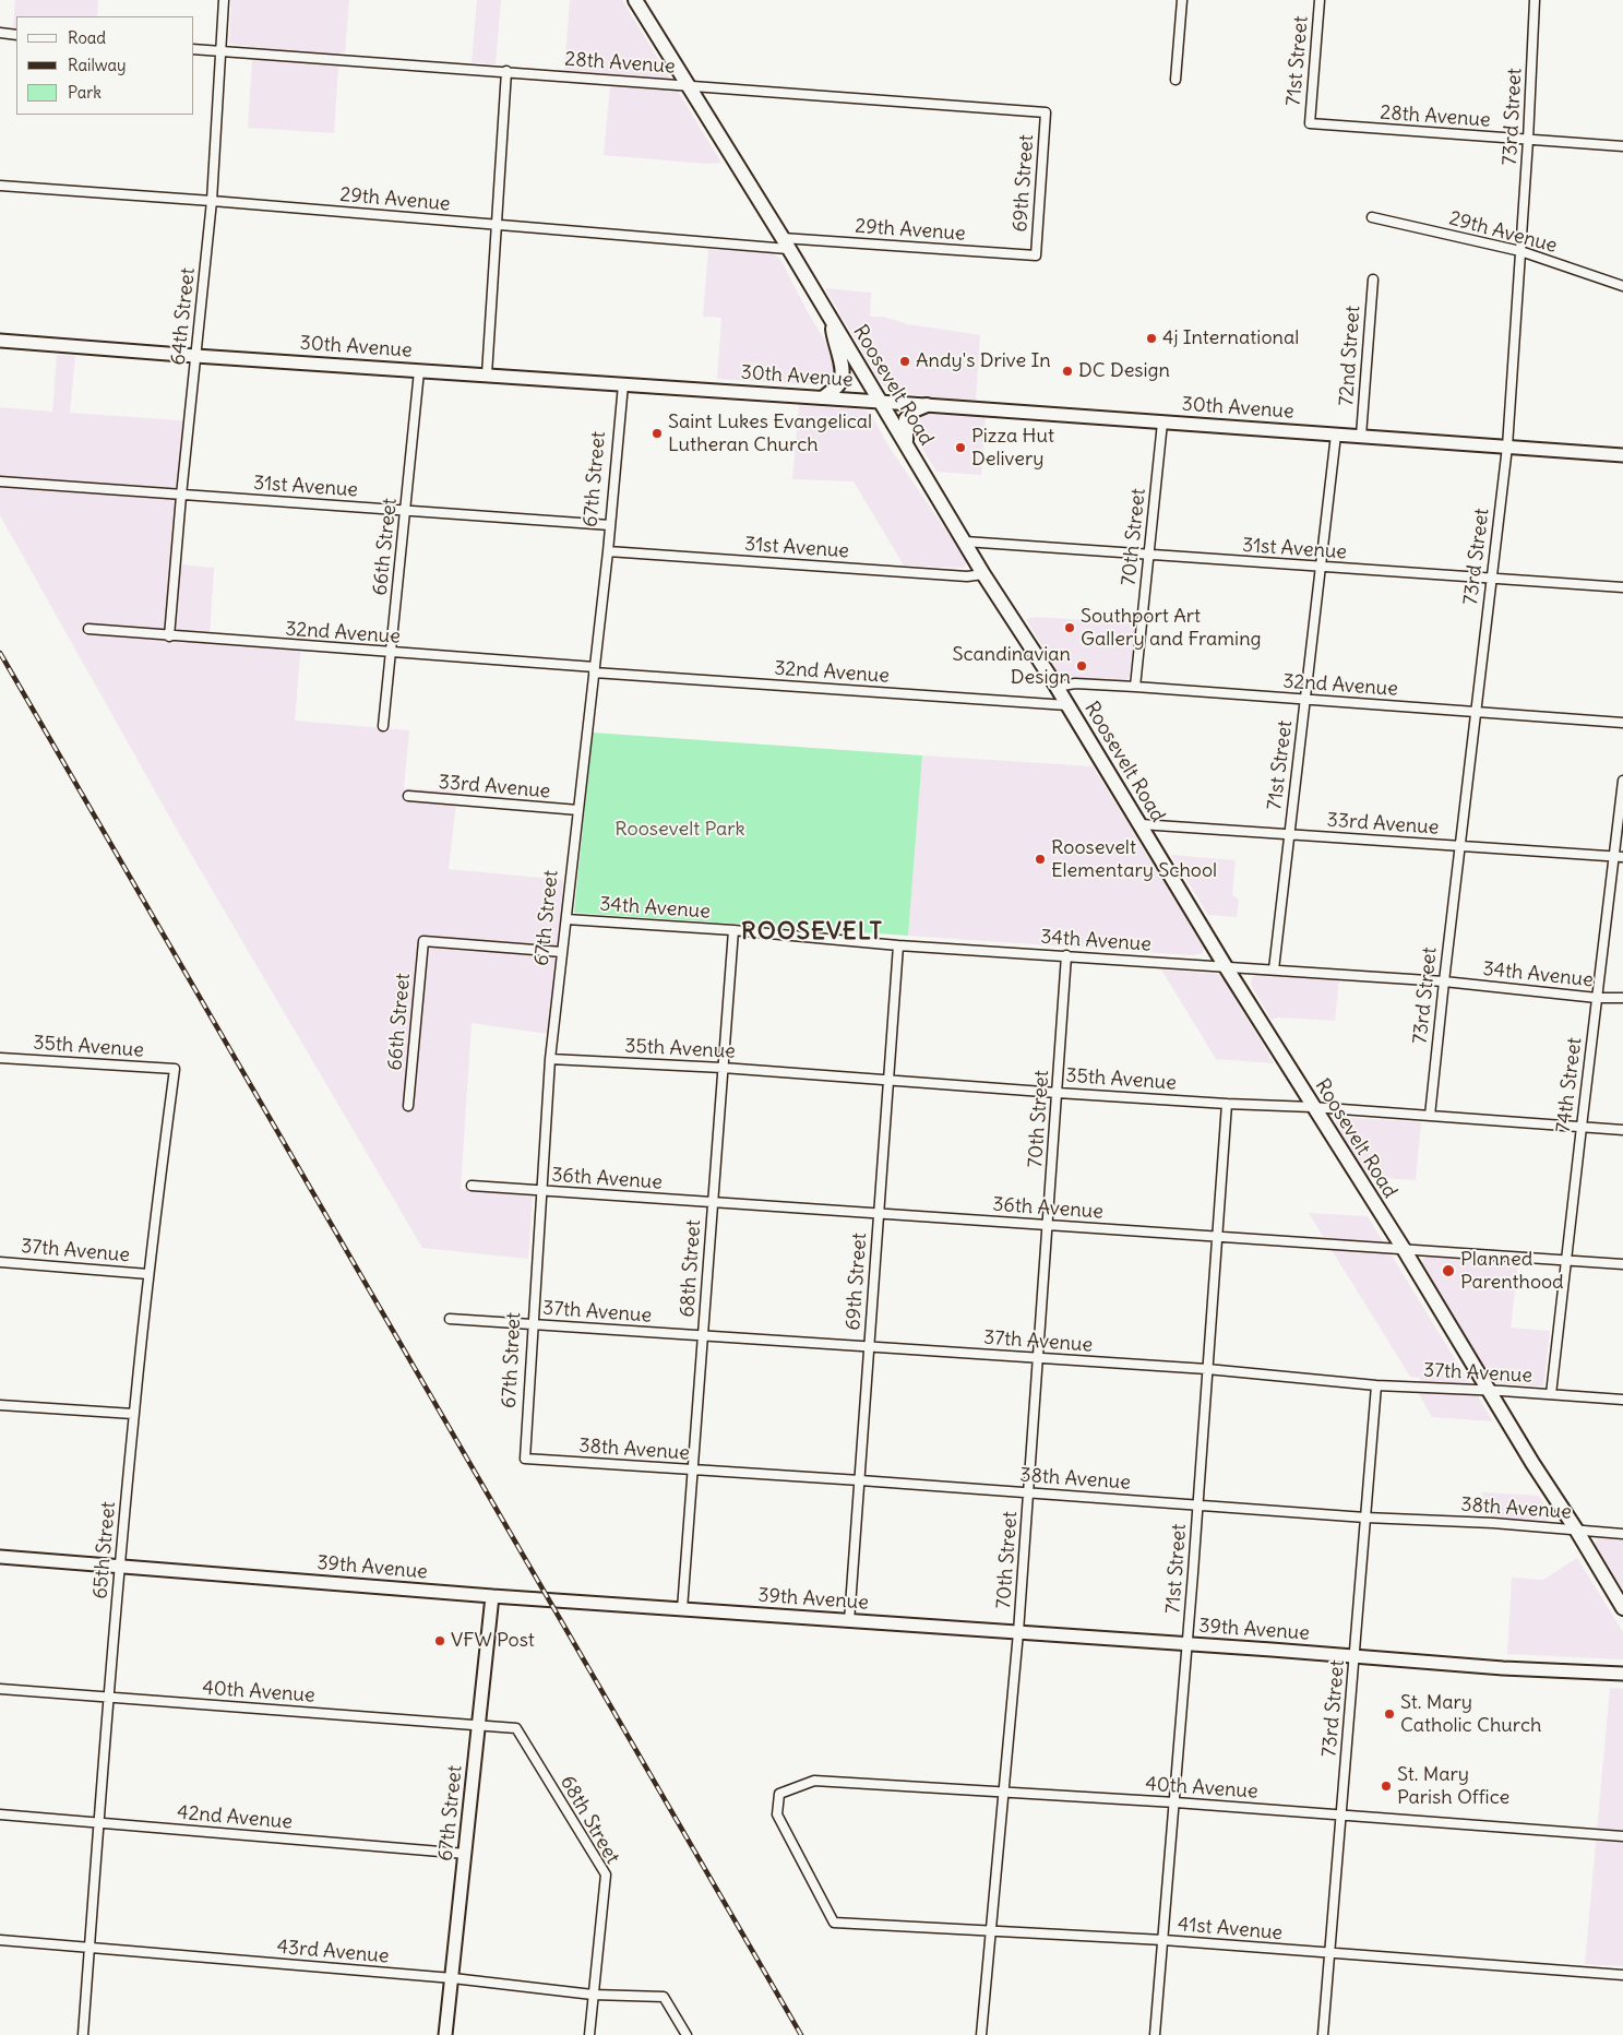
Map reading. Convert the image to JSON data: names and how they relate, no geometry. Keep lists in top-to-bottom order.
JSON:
{
  "streets": {
    "main road": ["Roosevelt Road"],
    "street": [
      "71st Street",
      "28th Avenue",
      "73rd Street",
      "69th Street",
      "29th Avenue",
      "64th Street",
      "30th Avenue",
      "72nd Street",
      "67th Street",
      "31st Avenue",
      "70th Street",
      "66th Street",
      "32nd Avenue",
      "33rd Avenue",
      "34th Avenue",
      "35th Avenue",
      "74th Street",
      "36th Avenue",
      "37th Avenue",
      "68th Street",
      "38th Avenue",
      "65th Street",
      "39th Avenue",
      "40th Avenue",
      "42nd Avenue",
      "41st Avenue",
      "43rd Avenue"
    ]
  },
  "crossings": [
    ["71st Street", "28th Avenue"],
    ["71st Street", "30th Avenue"],
    ["71st Street", "31st Avenue"],
    ["71st Street", "32nd Avenue"],
    ["71st Street", "33rd Avenue"],
    ["71st Street", "34th Avenue"],
    ["71st Street", "35th Avenue"],
    ["71st Street", "36th Avenue"],
    ["71st Street", "37th Avenue"],
    ["71st Street", "38th Avenue"],
    ["71st Street", "39th Avenue"],
    ["71st Street", "40th Avenue"],
    ["71st Street", "41st Avenue"],
    ["28th Avenue", "73rd Street"],
    ["28th Avenue", "69th Street"],
    ["28th Avenue", "64th Street"],
    ["28th Avenue", "Roosevelt Road"],
    ["73rd Street", "29th Avenue"],
    ["73rd Street", "30th Avenue"],
    ["73rd Street", "31st Avenue"],
    ["73rd Street", "32nd Avenue"],
    ["73rd Street", "33rd Avenue"],
    ["73rd Street", "34th Avenue"],
    ["73rd Street", "35th Avenue"],
    ["73rd Street", "37th Avenue"],
    ["73rd Street", "38th Avenue"],
    ["73rd Street", "39th Avenue"],
    ["73rd Street", "40th Avenue"],
    ["73rd Street", "41st Avenue"],
    ["69th Street", "29th Avenue"],
    ["69th Street", "34th Avenue"],
    ["69th Street", "35th Avenue"],
    ["69th Street", "36th Avenue"],
    ["69th Street", "37th Avenue"],
    ["69th Street", "38th Avenue"],
    ["69th Street", "39th Avenue"],
    ["29th Avenue", "64th Street"],
    ["29th Avenue", "Roosevelt Road"],
    ["64th Street", "30th Avenue"],
    ["64th Street", "31st Avenue"],
    ["64th Street", "32nd Avenue"],
    ["30th Avenue", "72nd Street"],
    ["30th Avenue", "Roosevelt Road"],
    ["30th Avenue", "67th Street"],
    ["30th Avenue", "70th Street"],
    ["30th Avenue", "66th Street"],
    ["Roosevelt Road", "31st Avenue"],
    ["Roosevelt Road", "32nd Avenue"],
    ["Roosevelt Road", "33rd Avenue"],
    ["Roosevelt Road", "34th Avenue"],
    ["Roosevelt Road", "35th Avenue"],
    ["Roosevelt Road", "36th Avenue"],
    ["Roosevelt Road", "37th Avenue"],
    ["Roosevelt Road", "38th Avenue"],
    ["67th Street", "31st Avenue"],
    ["67th Street", "66th Street"],
    ["67th Street", "32nd Avenue"],
    ["67th Street", "33rd Avenue"],
    ["67th Street", "34th Avenue"],
    ["67th Street", "35th Avenue"],
    ["67th Street", "36th Avenue"],
    ["67th Street", "37th Avenue"],
    ["67th Street", "38th Avenue"],
    ["67th Street", "39th Avenue"],
    ["67th Street", "40th Avenue"],
    ["67th Street", "42nd Avenue"],
    ["67th Street", "43rd Avenue"],
    ["31st Avenue", "70th Street"],
    ["31st Avenue", "66th Street"],
    ["70th Street", "32nd Avenue"],
    ["70th Street", "34th Avenue"],
    ["70th Street", "35th Avenue"],
    ["70th Street", "36th Avenue"],
    ["70th Street", "37th Avenue"],
    ["70th Street", "38th Avenue"],
    ["70th Street", "39th Avenue"],
    ["70th Street", "40th Avenue"],
    ["70th Street", "41st Avenue"],
    ["66th Street", "32nd Avenue"],
    ["33rd Avenue", "74th Street"],
    ["34th Avenue", "74th Street"],
    ["34th Avenue", "68th Street"],
    ["35th Avenue", "74th Street"],
    ["35th Avenue", "68th Street"],
    ["35th Avenue", "65th Street"],
    ["74th Street", "36th Avenue"],
    ["74th Street", "37th Avenue"],
    ["36th Avenue", "68th Street"],
    ["37th Avenue", "68th Street"],
    ["37th Avenue", "65th Street"],
    ["68th Street", "38th Avenue"],
    ["68th Street", "39th Avenue"],
    ["68th Street", "40th Avenue"],
    ["68th Street", "43rd Avenue"],
    ["65th Street", "39th Avenue"],
    ["65th Street", "40th Avenue"],
    ["65th Street", "42nd Avenue"],
    ["65th Street", "43rd Avenue"],
    ["40th Avenue", "41st Avenue"]
  ],
  "districts": ["ROOSEVELT"],
  "parks": ["Roosevelt Park"],
  "places": [
    "4j International",
    "Andy's Drive In",
    "DC Design",
    "Saint Lukes Evangelical Lutheran Church",
    "Pizza Hut Delivery",
    "Southport Art Gallery and Framing",
    "Scandinavian Design",
    "Roosevelt Elementary School",
    "Planned Parenthood",
    "VFW Post",
    "St. Mary Catholic Church",
    "St. Mary Parish Office"
  ],
  "legend": ["Road", "Railway", "Park"]
}
